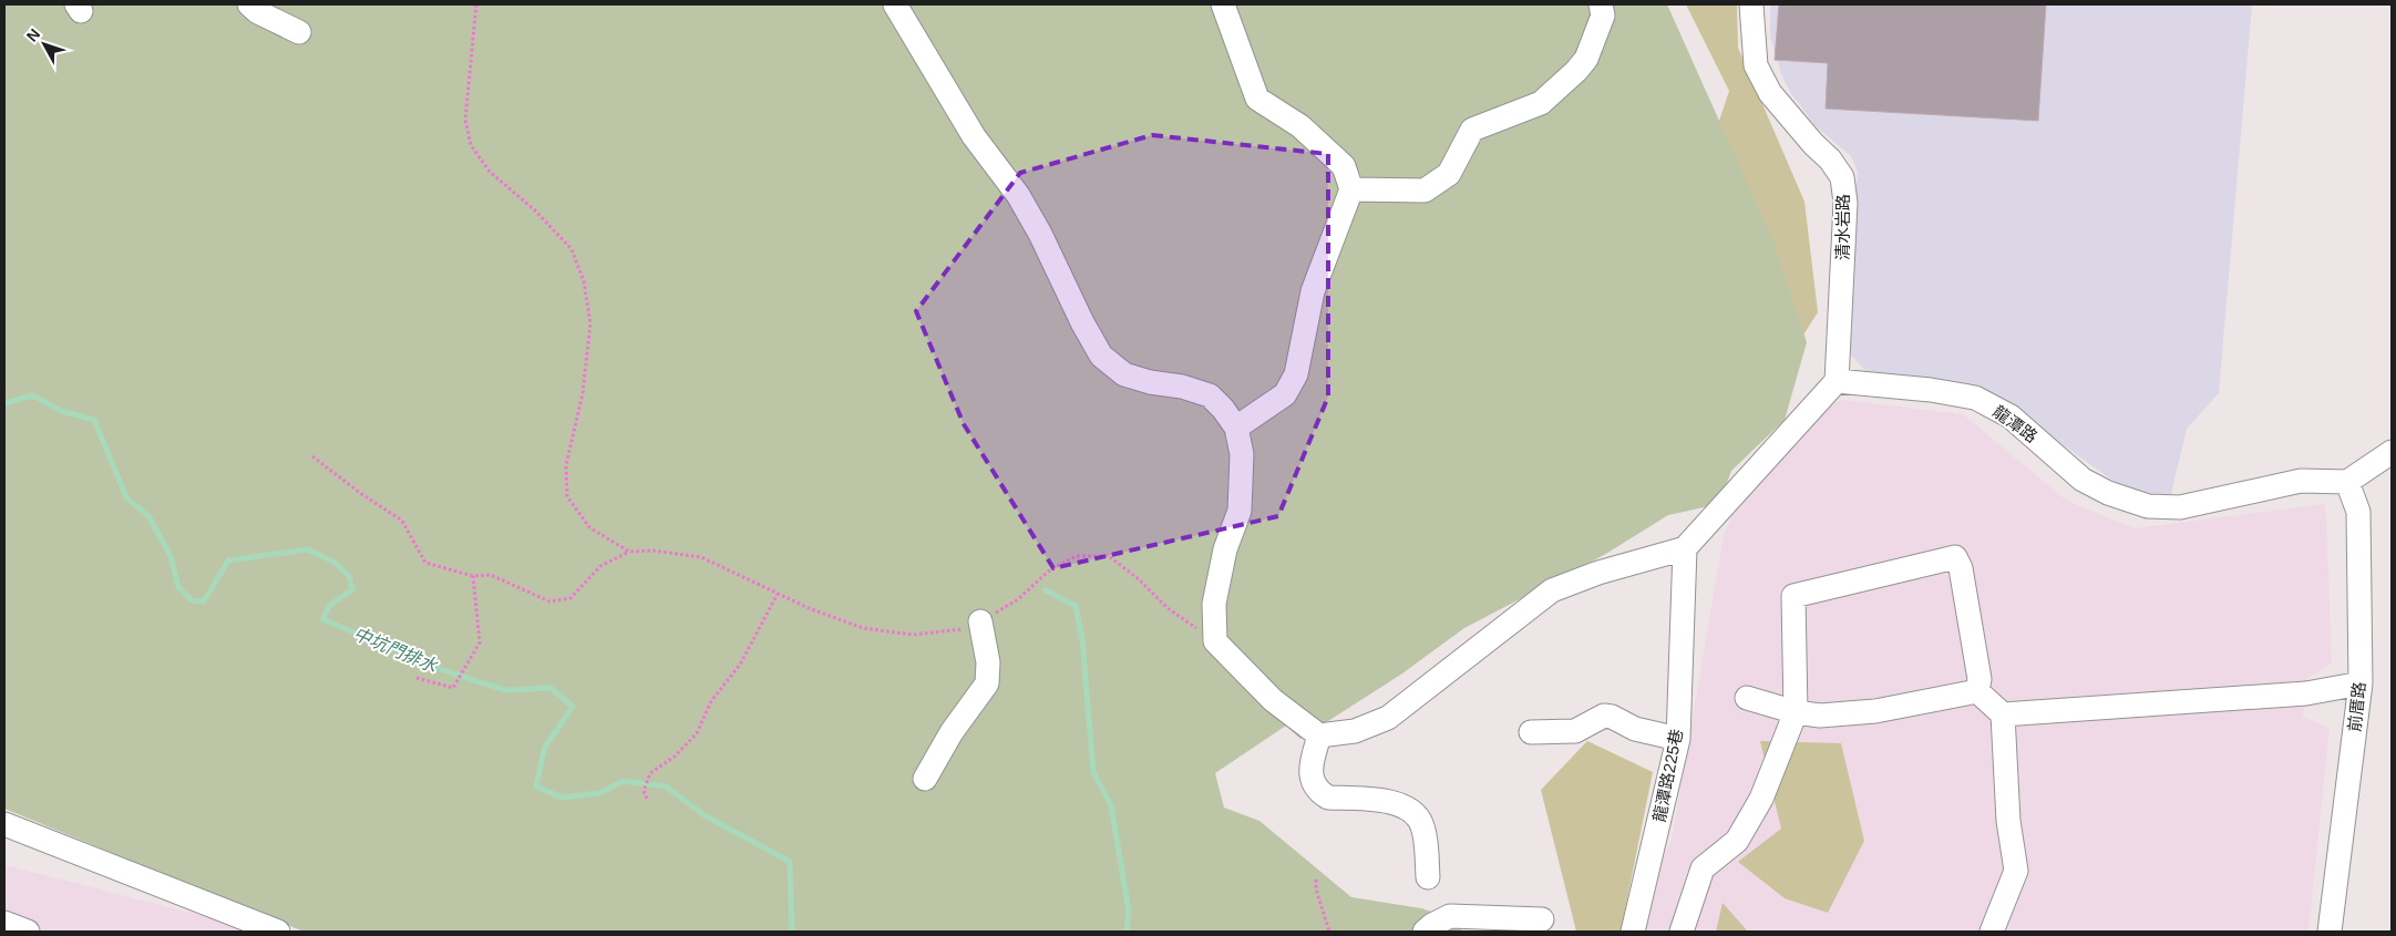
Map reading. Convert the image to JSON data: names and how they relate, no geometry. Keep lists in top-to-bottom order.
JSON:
{
  "streets": {
    "street": [
      "清水岩路",
      "龍潭路",
      "前厝路",
      "龍潭路225巷"
    ]
  },
  "crossings": [
    ["清水岩路", "龍潭路"],
    ["龍潭路", "前厝路"]
  ],
  "water": ["中坑門排水"],
  "north": "top left"
}
